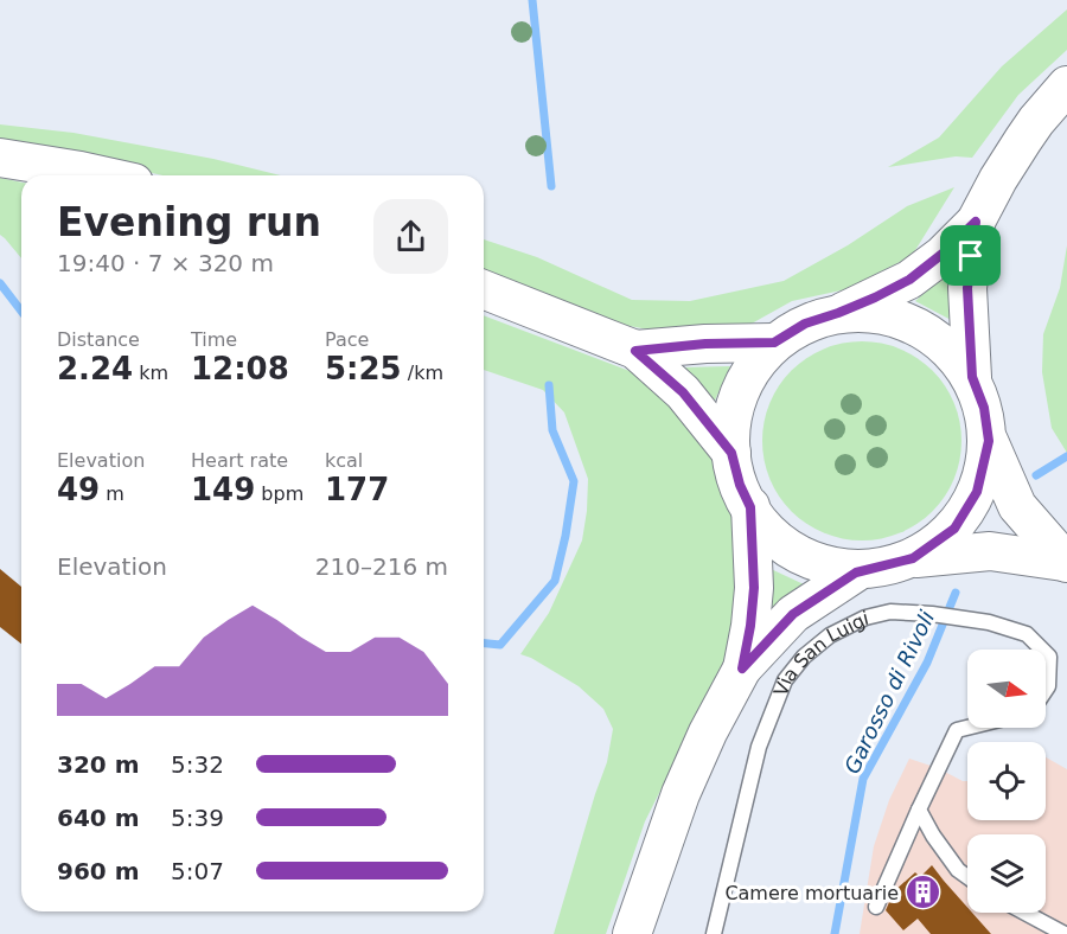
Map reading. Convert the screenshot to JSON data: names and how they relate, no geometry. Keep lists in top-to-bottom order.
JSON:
{
  "streets": {
    "lane": ["Via San Luigi"]
  },
  "water": ["Garosso di Rivoli"],
  "places": {
    "building": ["Camere mortuarie"]
  },
  "north": "right",
  "page": {
    "heading": ["Evening run", "19:40 · 7 × 320 m"],
    "stats": [
      ["Distance", "2.24 km"],
      ["Time", "12:08"],
      ["Pace", "5:25 /km"],
      ["Elevation", "49 m"],
      ["Heart rate", "149 bpm"],
      ["kcal", "177"]
    ],
    "chart": ["Elevation", "210–216 m"],
    "list": [
      {
        "name": "320 m",
        "note": "5:32"
      },
      {
        "name": "640 m",
        "note": "5:39"
      },
      {
        "name": "960 m",
        "note": "5:07"
      }
    ]
  }
}
